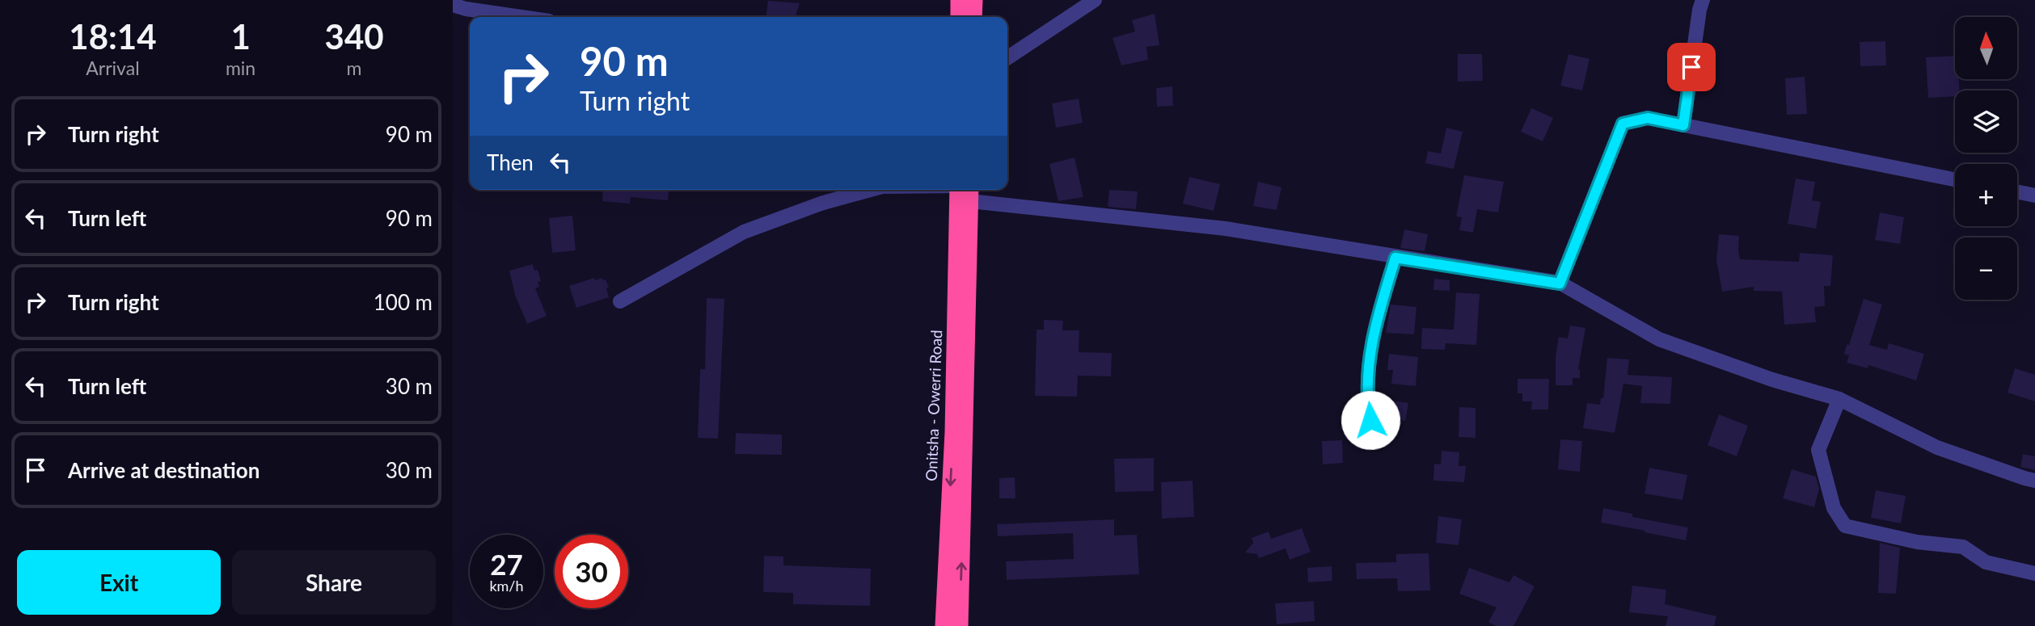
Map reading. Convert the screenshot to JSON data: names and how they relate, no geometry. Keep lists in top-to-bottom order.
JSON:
{
  "streets": {
    "highway": ["Onitsha - Owerri Road"]
  },
  "north": "top",
  "page": {
    "eta": [
      "18:14",
      "Arrival",
      "1",
      "min",
      "340",
      "m"
    ],
    "map_buttons": ["+", "−"],
    "turn": ["90 m", "Turn right"],
    "list": [
      {
        "name": "Turn right",
        "value": "90 m"
      },
      {
        "name": "Turn left",
        "value": "90 m"
      },
      {
        "name": "Turn right",
        "value": "100 m"
      },
      {
        "name": "Turn left",
        "value": "30 m"
      },
      {
        "name": "Arrive at destination",
        "value": "30 m"
      }
    ],
    "then": "Then",
    "speed": "27 km/h",
    "limit": "30",
    "buttons": ["Exit", "Share"]
  }
}
